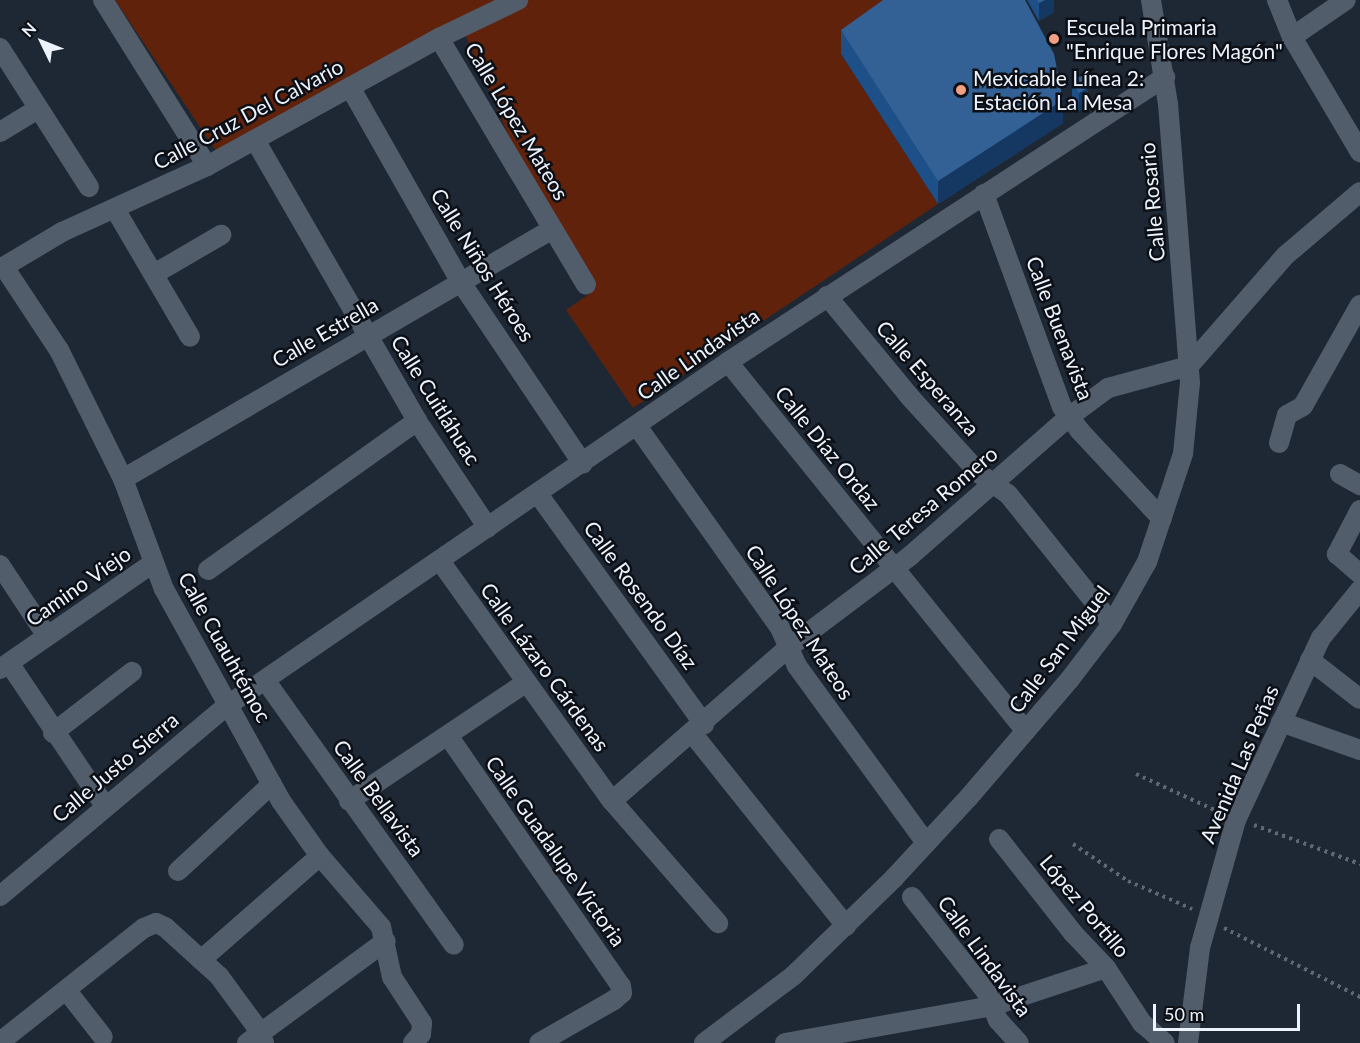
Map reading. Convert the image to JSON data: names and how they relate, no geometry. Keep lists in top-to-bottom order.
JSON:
{
  "streets": {
    "street": [
      "Calle Cruz Del Calvario",
      "Calle López Mateos",
      "Calle Rosario",
      "Calle Niños Héroes",
      "Calle Buenavista",
      "Calle Estrella",
      "Calle Lindavista",
      "Calle Esperanza",
      "Calle Cuitláhuac",
      "Calle Díaz Ordaz",
      "Calle Teresa Romero",
      "Camino Viejo",
      "Calle Rosendo Díaz",
      "Calle Cuauhtémoc",
      "Calle San Miguel",
      "Calle Lázaro Cárdenas",
      "Avenida Las Peñas",
      "Calle Justo Sierra",
      "Calle Bellavista",
      "Calle Guadalupe Victoria",
      "López Portillo"
    ]
  },
  "crossings": [
    ["Calle Cruz Del Calvario", "Calle López Mateos"],
    ["Calle Cruz Del Calvario", "Calle Niños Héroes"],
    ["Calle Cruz Del Calvario", "Calle Cuitláhuac"],
    ["Calle Cruz Del Calvario", "Calle Cuauhtémoc"],
    ["Calle López Mateos", "Calle Estrella"],
    ["Calle López Mateos", "Calle Lindavista"],
    ["Calle López Mateos", "Calle Teresa Romero"],
    ["Calle López Mateos", "Calle San Miguel"],
    ["Calle Rosario", "Calle Lindavista"],
    ["Calle Rosario", "Calle Teresa Romero"],
    ["Calle Rosario", "Calle San Miguel"],
    ["Calle Niños Héroes", "Calle Estrella"],
    ["Calle Niños Héroes", "Calle Lindavista"],
    ["Calle Buenavista", "Calle Lindavista"],
    ["Calle Buenavista", "Calle Teresa Romero"],
    ["Calle Buenavista", "Calle San Miguel"],
    ["Calle Estrella", "Calle Cuitláhuac"],
    ["Calle Estrella", "Calle Cuauhtémoc"],
    ["Calle Lindavista", "Calle Esperanza"],
    ["Calle Lindavista", "Calle Cuitláhuac"],
    ["Calle Lindavista", "Calle Díaz Ordaz"],
    ["Calle Lindavista", "Calle Rosendo Díaz"],
    ["Calle Lindavista", "Calle Lázaro Cárdenas"],
    ["Calle Lindavista", "Calle Justo Sierra"],
    ["Calle Lindavista", "Calle Bellavista"],
    ["Calle Esperanza", "Calle Teresa Romero"],
    ["Calle Esperanza", "Calle San Miguel"],
    ["Calle Díaz Ordaz", "Calle Teresa Romero"],
    ["Calle Díaz Ordaz", "Calle San Miguel"],
    ["Calle Teresa Romero", "Calle Rosendo Díaz"],
    ["Calle Teresa Romero", "Calle San Miguel"],
    ["Camino Viejo", "Calle Cuauhtémoc"],
    ["Calle Rosendo Díaz", "Calle San Miguel"],
    ["Calle Cuauhtémoc", "Calle Justo Sierra"],
    ["Calle Justo Sierra", "Calle Bellavista"]
  ],
  "places": ["Escuela Primaria \"Enrique Flores Magón\"", "Mexicable Línea 2: Estación La Mesa"],
  "scale_bar": "50 m",
  "north": "top left"
}
